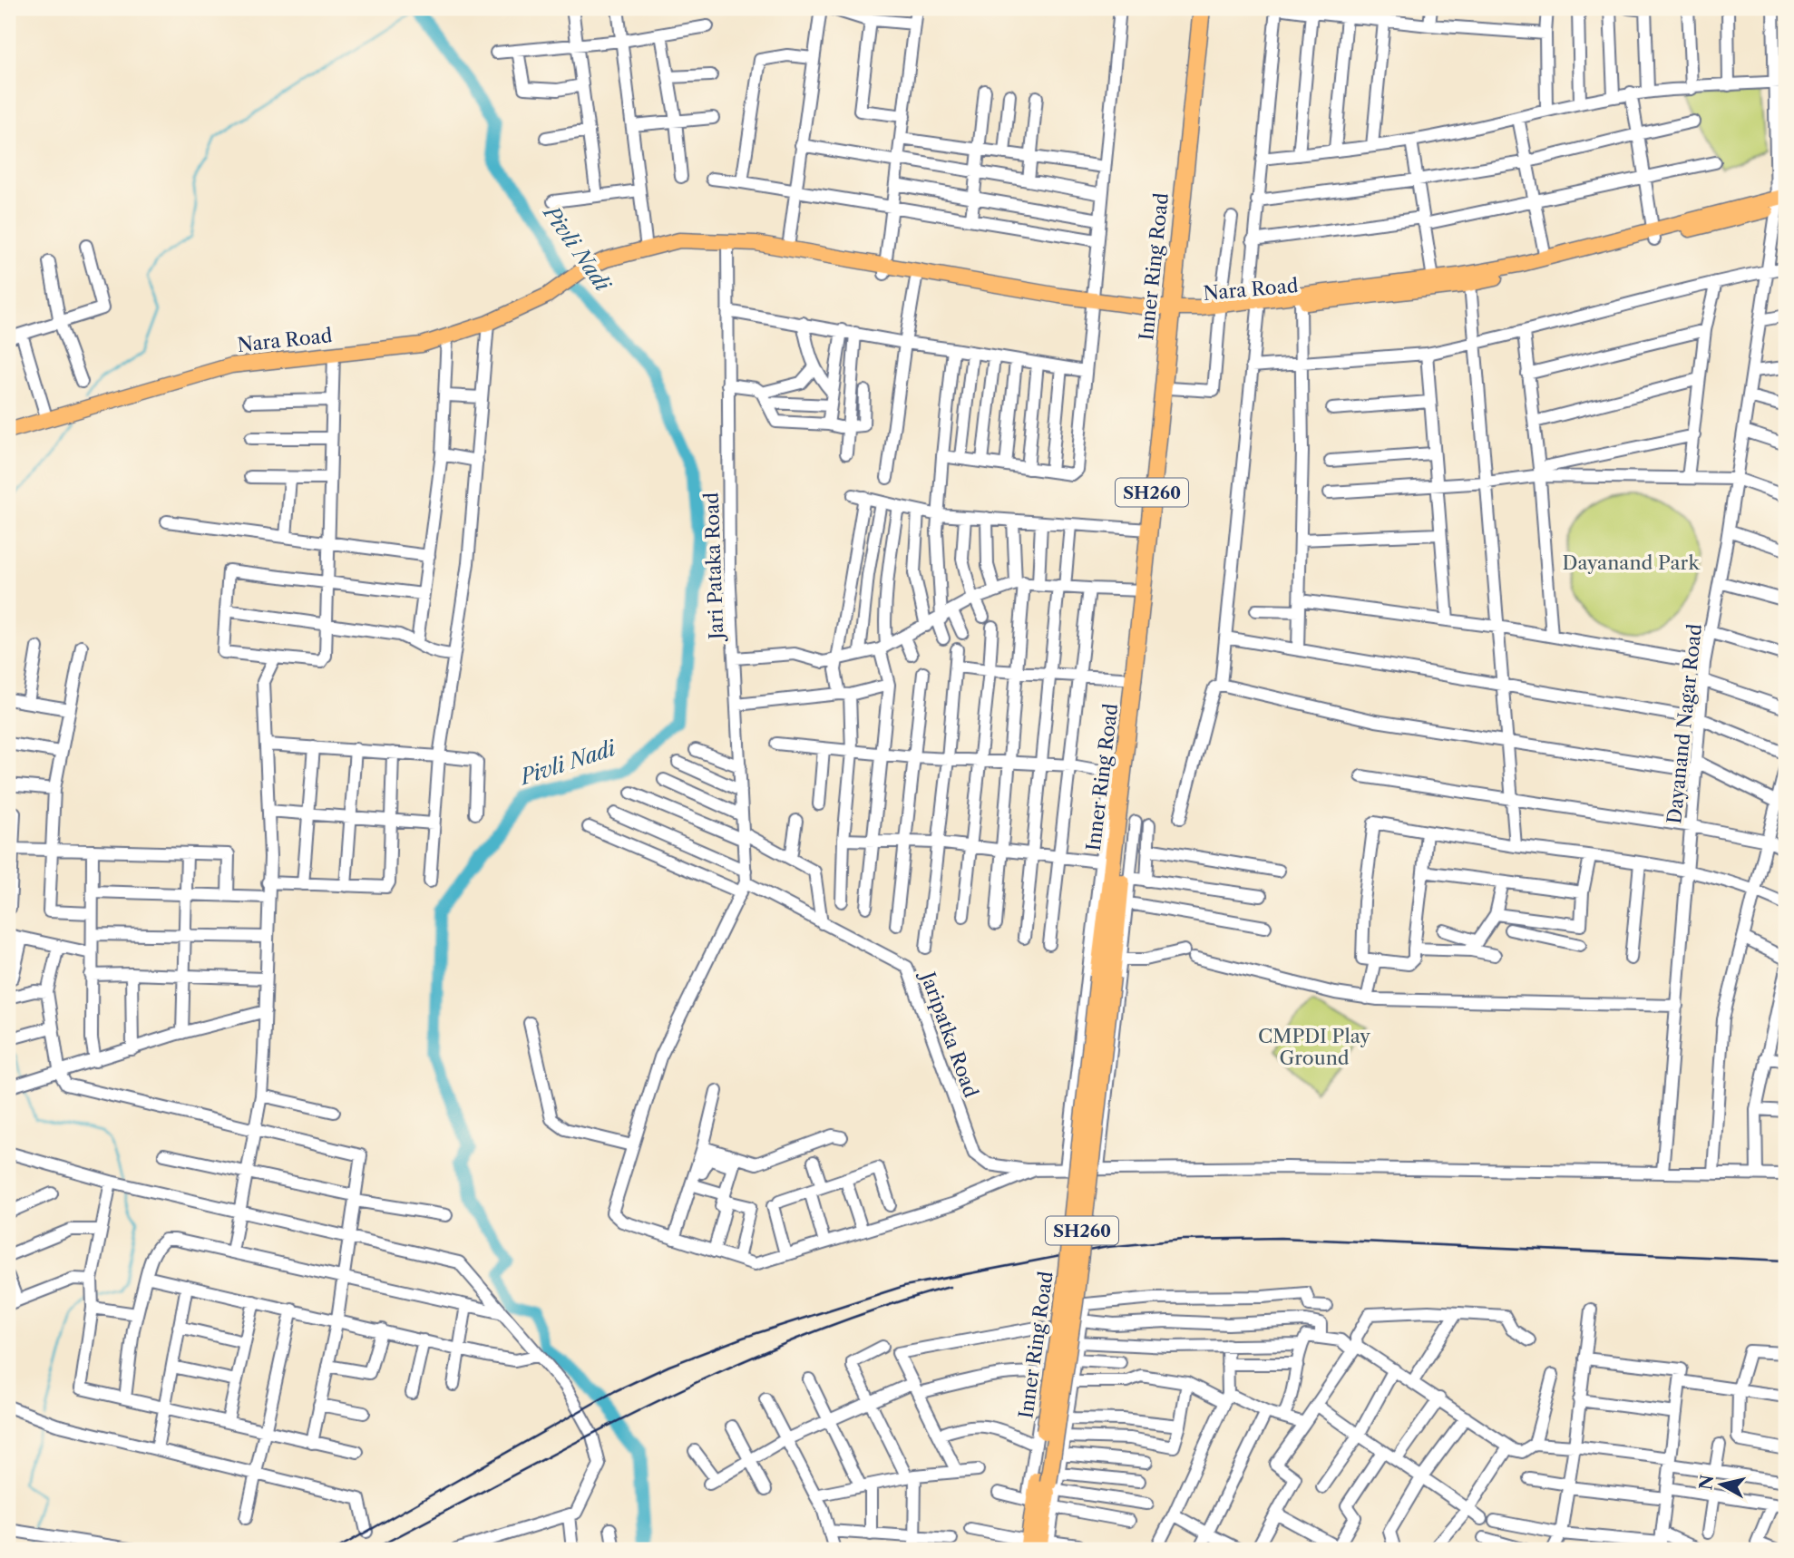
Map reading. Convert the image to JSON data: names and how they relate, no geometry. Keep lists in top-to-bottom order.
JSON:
{
  "streets": {
    "highway": ["Inner Ring Road", "SH260"],
    "main road": ["Nara Road"],
    "street": ["Jari Pataka Road", "Dayanand Nagar Road", "Jaripatka Road"]
  },
  "crossings": [
    ["Inner Ring Road", "Nara Road"],
    ["Nara Road", "Jari Pataka Road"],
    ["Nara Road", "Dayanand Nagar Road"],
    ["Jari Pataka Road", "Jaripatka Road"]
  ],
  "water": ["Pivli Nadi"],
  "parks": ["Dayanand Park", "CMPDI Play Ground"],
  "north": "left"
}
